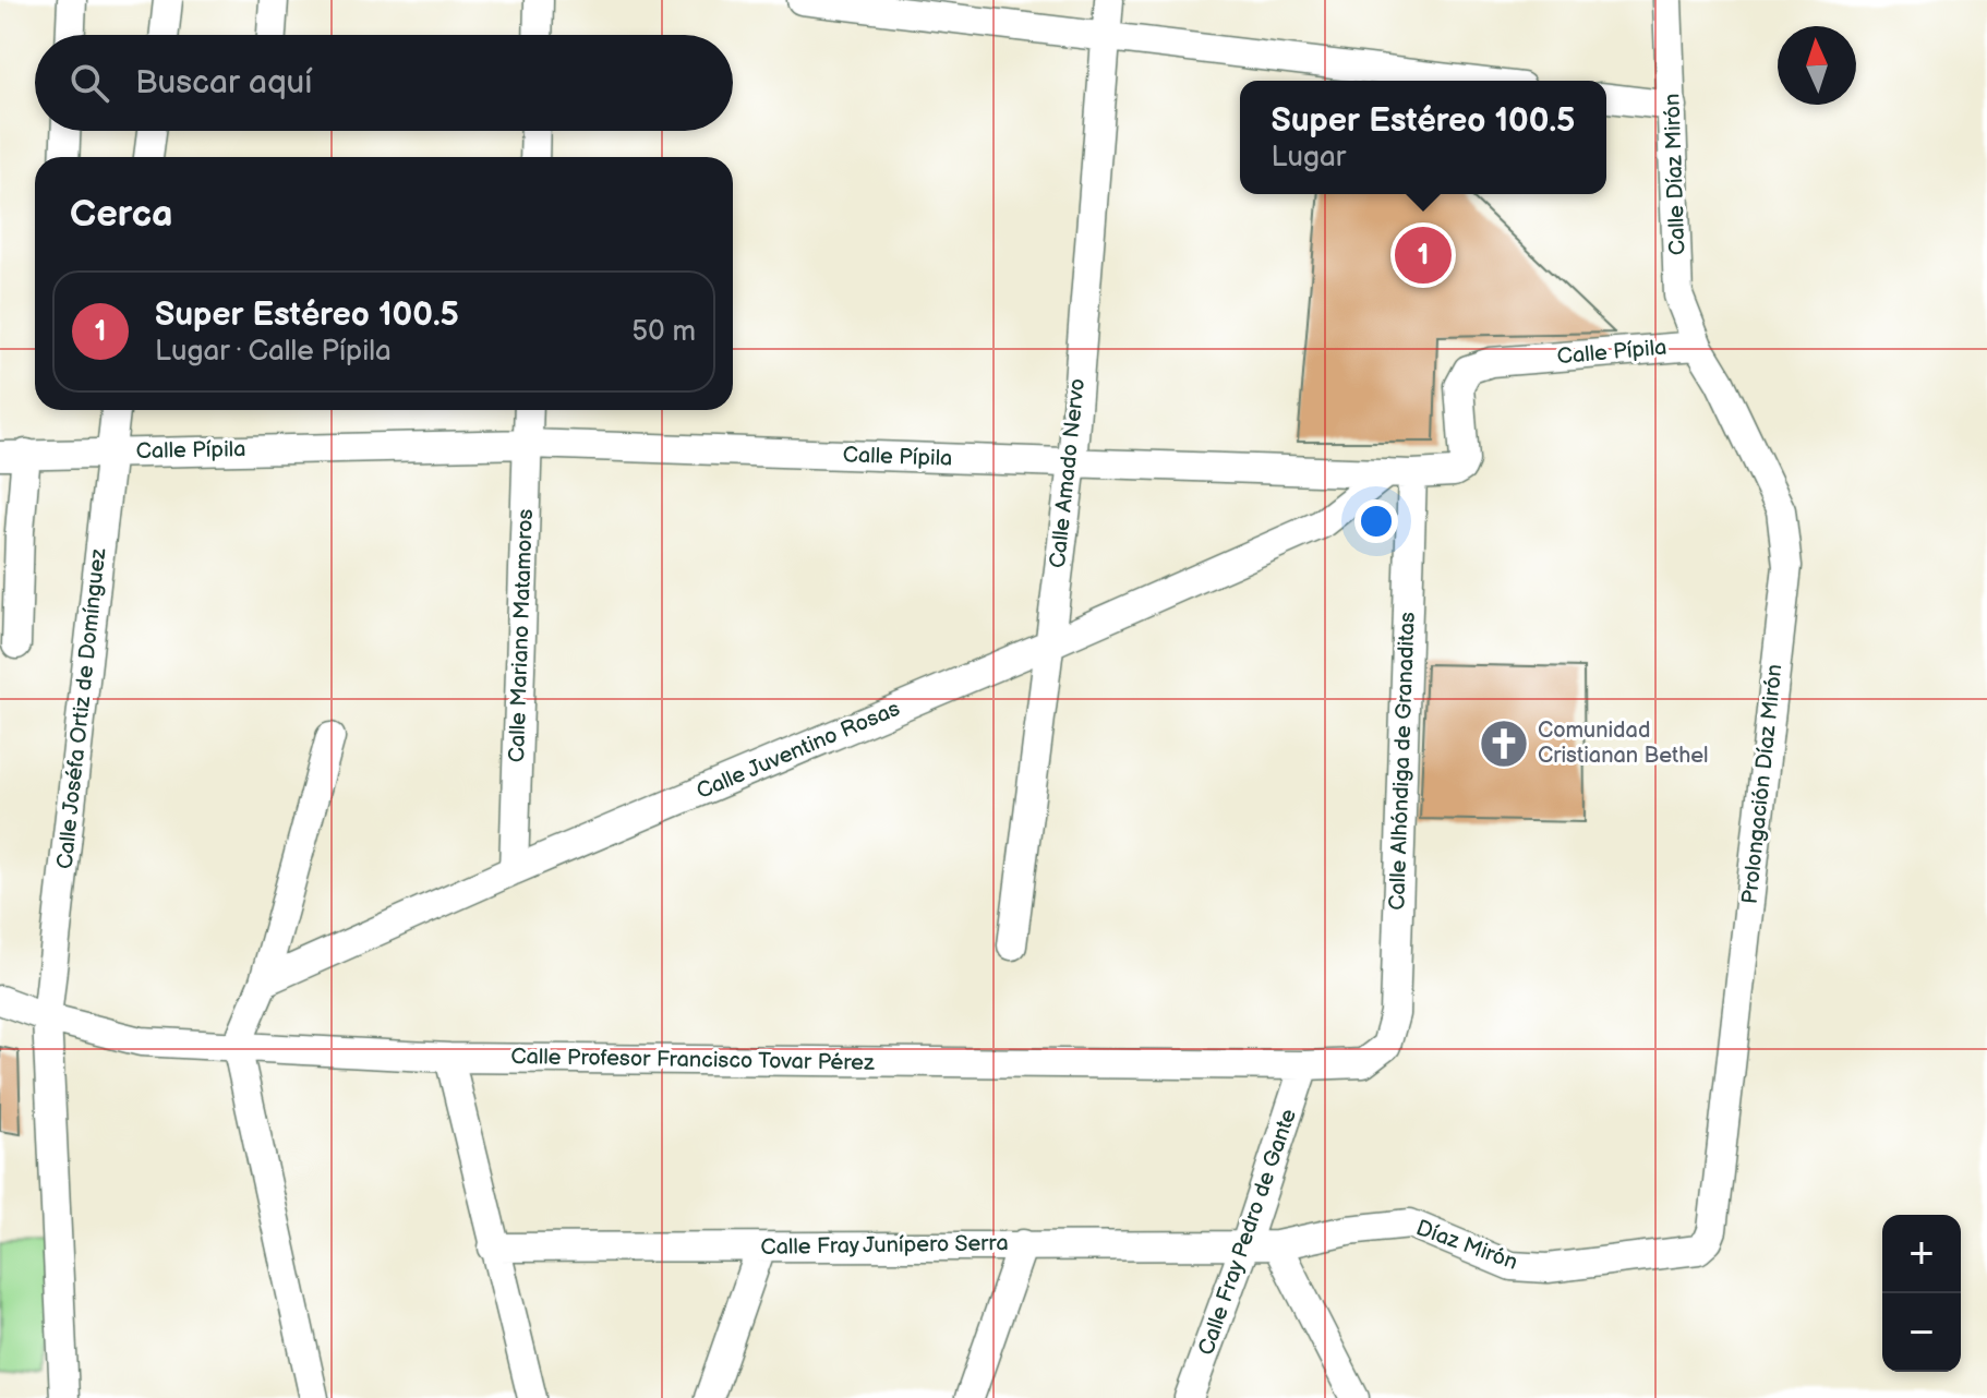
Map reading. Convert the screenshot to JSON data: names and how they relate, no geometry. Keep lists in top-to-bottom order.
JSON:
{
  "streets": {
    "street": [
      "Calle Díaz Mirón",
      "Calle Pípila",
      "Calle Amado Nervo",
      "Calle Mariano Matamoros",
      "Calle Joséfa Ortiz de Domínguez",
      "Calle Juventino Rosas",
      "Calle Alhóndiga de Granaditas",
      "Prolongación Díaz Mirón",
      "Calle Profesor Francisco Tovar Pérez",
      "Calle Fray Pedro de Gante",
      "Calle Fray Junípero Serra",
      "Díaz Mirón"
    ]
  },
  "crossings": [
    ["Calle Díaz Mirón", "Calle Pípila"],
    ["Calle Díaz Mirón", "Prolongación Díaz Mirón"],
    ["Calle Pípila", "Calle Amado Nervo"],
    ["Calle Pípila", "Calle Mariano Matamoros"],
    ["Calle Pípila", "Calle Joséfa Ortiz de Domínguez"],
    ["Calle Pípila", "Calle Juventino Rosas"],
    ["Calle Pípila", "Calle Alhóndiga de Granaditas"],
    ["Calle Pípila", "Prolongación Díaz Mirón"],
    ["Calle Amado Nervo", "Calle Juventino Rosas"],
    ["Calle Mariano Matamoros", "Calle Juventino Rosas"],
    ["Calle Joséfa Ortiz de Domínguez", "Calle Profesor Francisco Tovar Pérez"],
    ["Calle Juventino Rosas", "Calle Alhóndiga de Granaditas"],
    ["Calle Alhóndiga de Granaditas", "Calle Profesor Francisco Tovar Pérez"],
    ["Prolongación Díaz Mirón", "Díaz Mirón"],
    ["Calle Profesor Francisco Tovar Pérez", "Calle Fray Pedro de Gante"],
    ["Calle Fray Pedro de Gante", "Calle Fray Junípero Serra"],
    ["Calle Fray Junípero Serra", "Díaz Mirón"]
  ],
  "places": {
    "church": ["Comunidad Cristianan Bethel"]
  },
  "north": "top",
  "page": {
    "search": "Buscar aquí",
    "popup": ["Super Estéreo 100.5", "Lugar"],
    "heading": "Cerca",
    "pins": "1",
    "list": [
      {
        "mark": "1",
        "name": "Super Estéreo 100.5",
        "note": "Lugar · Calle Pípila",
        "value": "50 m"
      }
    ],
    "map_buttons": ["+", "−"]
  }
}
